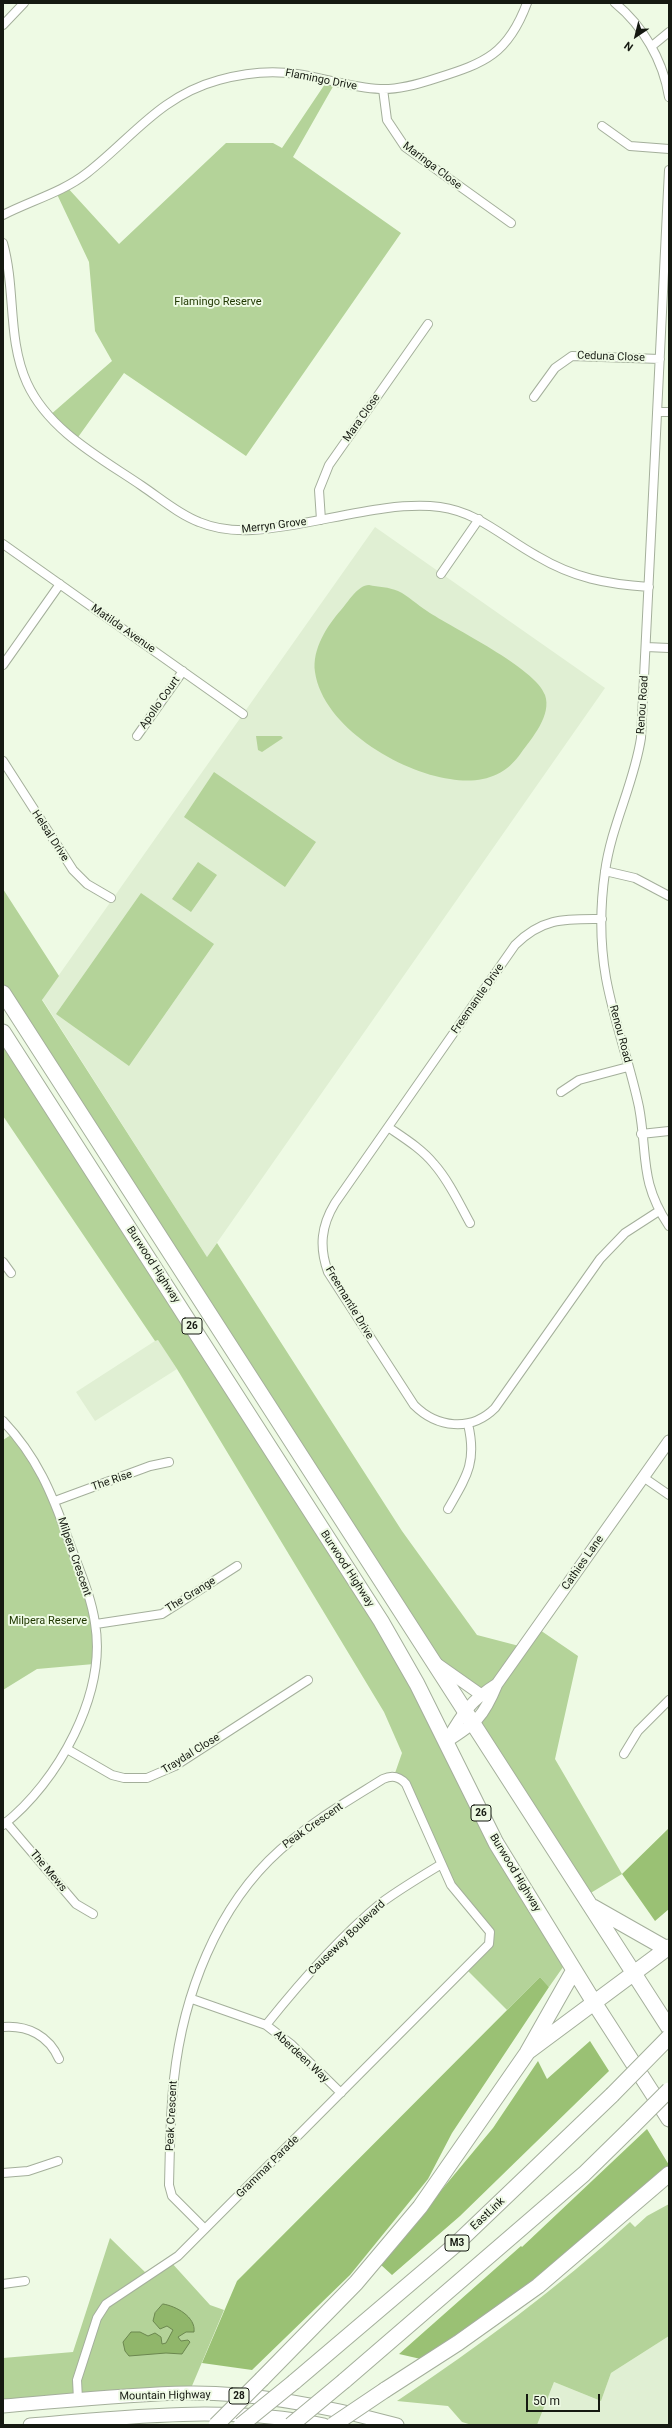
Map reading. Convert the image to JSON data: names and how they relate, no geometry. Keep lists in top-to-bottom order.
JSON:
{
  "streets": {
    "highway": [
      "Burwood Highway",
      "26",
      "EastLink",
      "M3"
    ],
    "main road": ["Mountain Highway", "28"],
    "street": [
      "Flamingo Drive",
      "Maringa Close",
      "Ceduna Close",
      "Mara Close",
      "Merryn Grove",
      "Matilda Avenue",
      "Apollo Court",
      "Renou Road",
      "Helsal Drive",
      "Freemantle Drive",
      "The Rise",
      "Milpera Crescent",
      "Cathies Lane",
      "The Grange",
      "Traydal Close",
      "Peak Crescent",
      "The Mews",
      "Causeway Boulevard",
      "Aberdeen Way",
      "Grammar Parade"
    ]
  },
  "crossings": [
    ["Flamingo Drive", "Maringa Close"],
    ["Ceduna Close", "Renou Road"],
    ["Mara Close", "Merryn Grove"],
    ["Merryn Grove", "Renou Road"],
    ["Matilda Avenue", "Apollo Court"],
    ["Renou Road", "Freemantle Drive"],
    ["Burwood Highway", "Cathies Lane"],
    ["The Rise", "Milpera Crescent"],
    ["Milpera Crescent", "The Grange"],
    ["Milpera Crescent", "Traydal Close"],
    ["Milpera Crescent", "The Mews"],
    ["Peak Crescent", "Causeway Boulevard"],
    ["Peak Crescent", "Aberdeen Way"],
    ["Peak Crescent", "Grammar Parade"],
    ["Causeway Boulevard", "Aberdeen Way"],
    ["Aberdeen Way", "Grammar Parade"],
    ["Grammar Parade", "Mountain Highway"]
  ],
  "parks": ["Flamingo Reserve", "Milpera Reserve"],
  "scale_bar": "50 m",
  "north": "bottom left"
}
